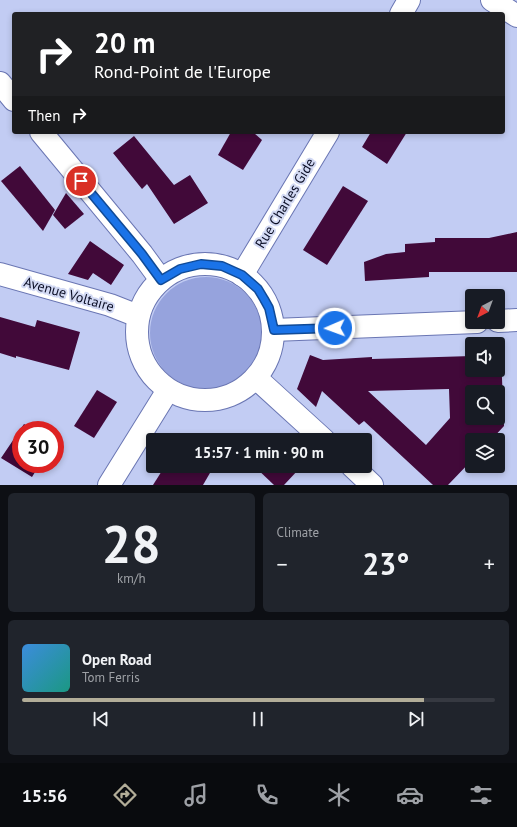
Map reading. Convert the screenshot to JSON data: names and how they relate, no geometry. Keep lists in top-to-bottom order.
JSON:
{
  "streets": {
    "street": ["Rue Charles Gide", "Avenue Voltaire"]
  },
  "crossings": [
    ["Rue Charles Gide", "Avenue Voltaire"]
  ],
  "north": "bottom left",
  "page": {
    "turn": ["20 m", "Rond-Point de l'Europe"],
    "then": "Then",
    "limit": "30",
    "trip": "15:57 · 1 min · 90 m",
    "tile": [
      ["28", "km/h"],
      "Climate"
    ],
    "heat": ["−", "23°", "+"],
    "song": ["Open Road", "Tom Ferris"],
    "tabs": "15:56"
  }
}
